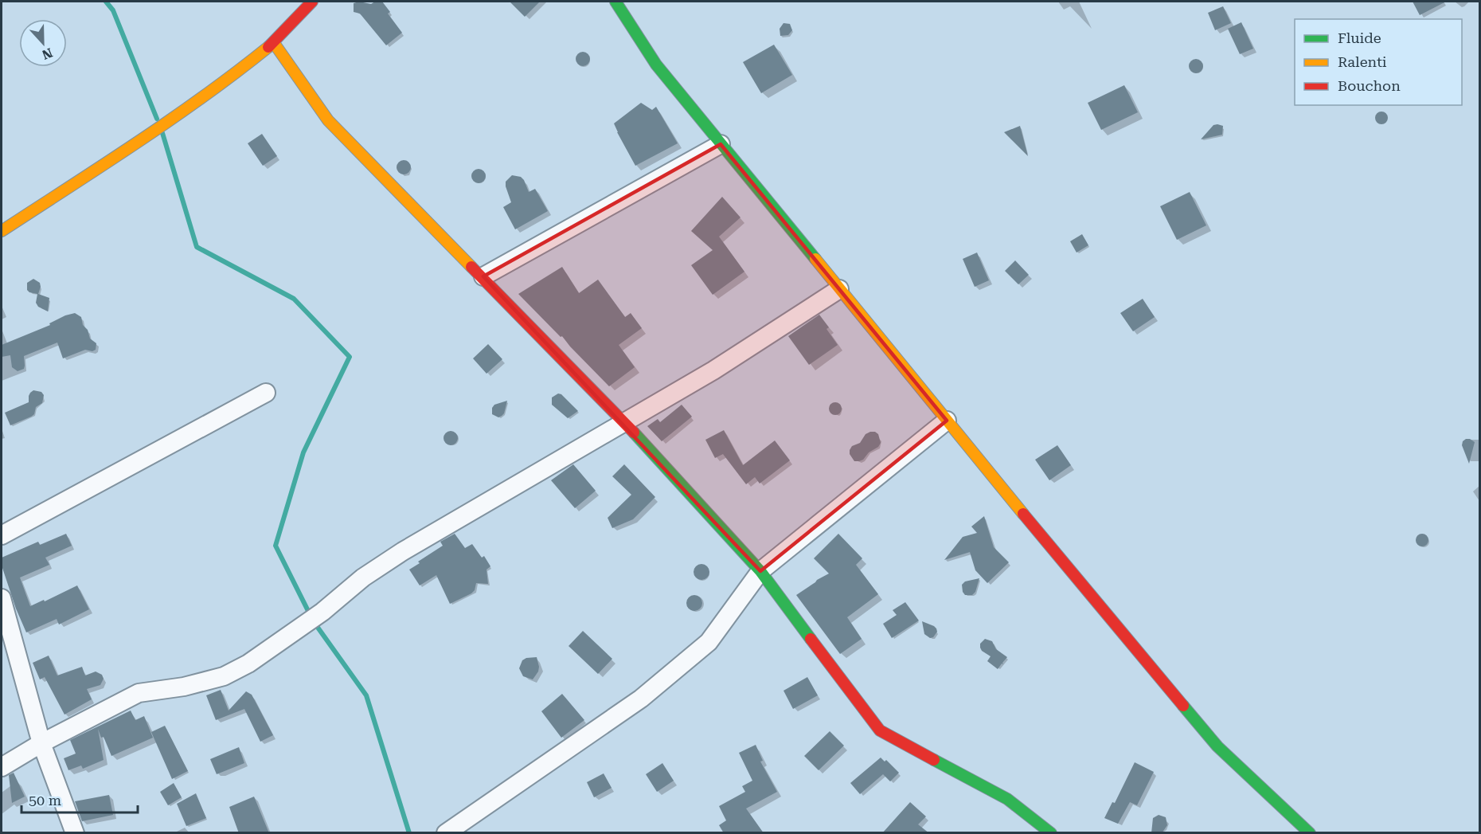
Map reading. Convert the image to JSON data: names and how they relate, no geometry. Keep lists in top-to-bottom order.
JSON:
{
  "legend": ["Fluide", "Ralenti", "Bouchon"],
  "scale_bar": "50 m",
  "north": "bottom"
}
